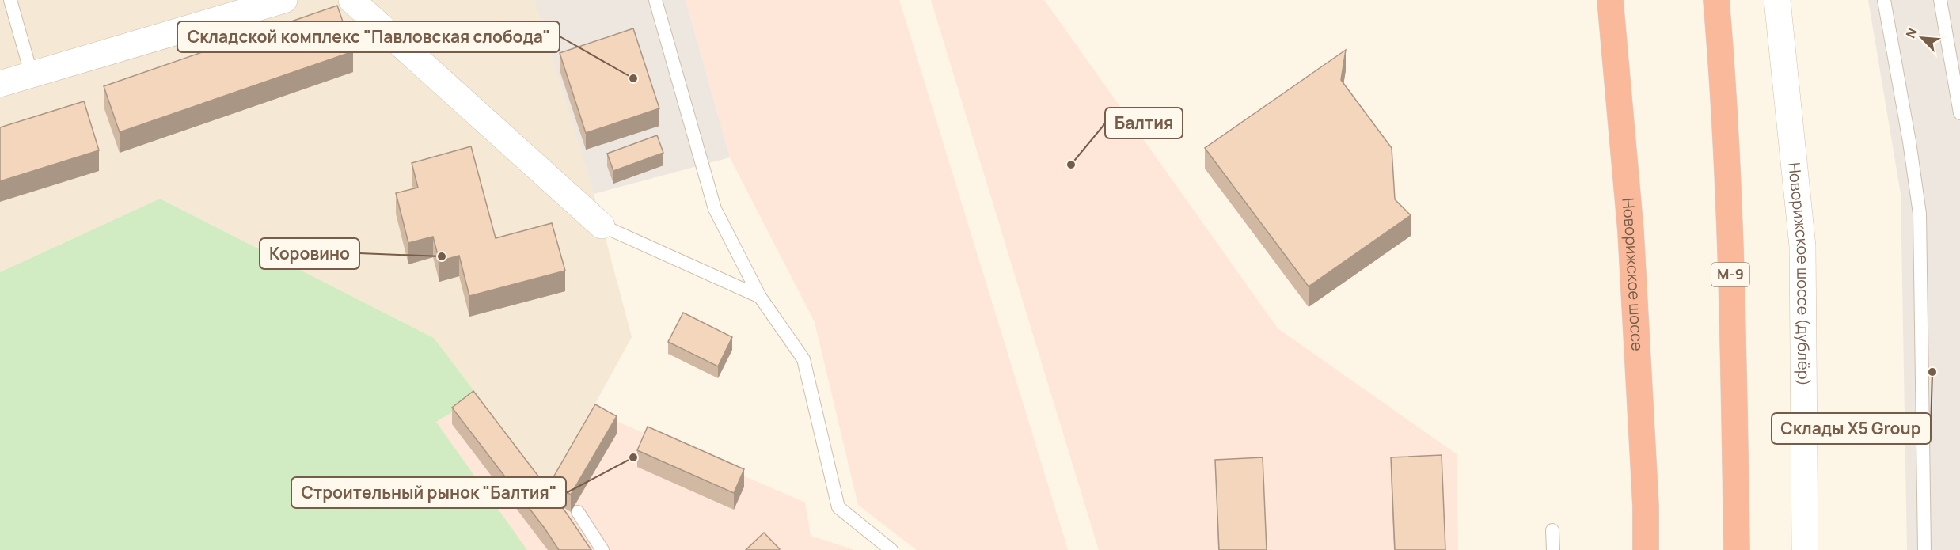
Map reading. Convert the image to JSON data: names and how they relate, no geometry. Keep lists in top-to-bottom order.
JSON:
{
  "streets": {
    "highway": ["Новорижское шоссе", "М-9"],
    "street": ["Новорижское шоссе (дублёр)"]
  },
  "places": [
    "Складской комплекс \"Павловская слобода\"",
    "Балтия",
    "Коровино",
    "Склады X5 Group",
    "Строительный рынок \"Балтия\""
  ],
  "north": "top left"
}
